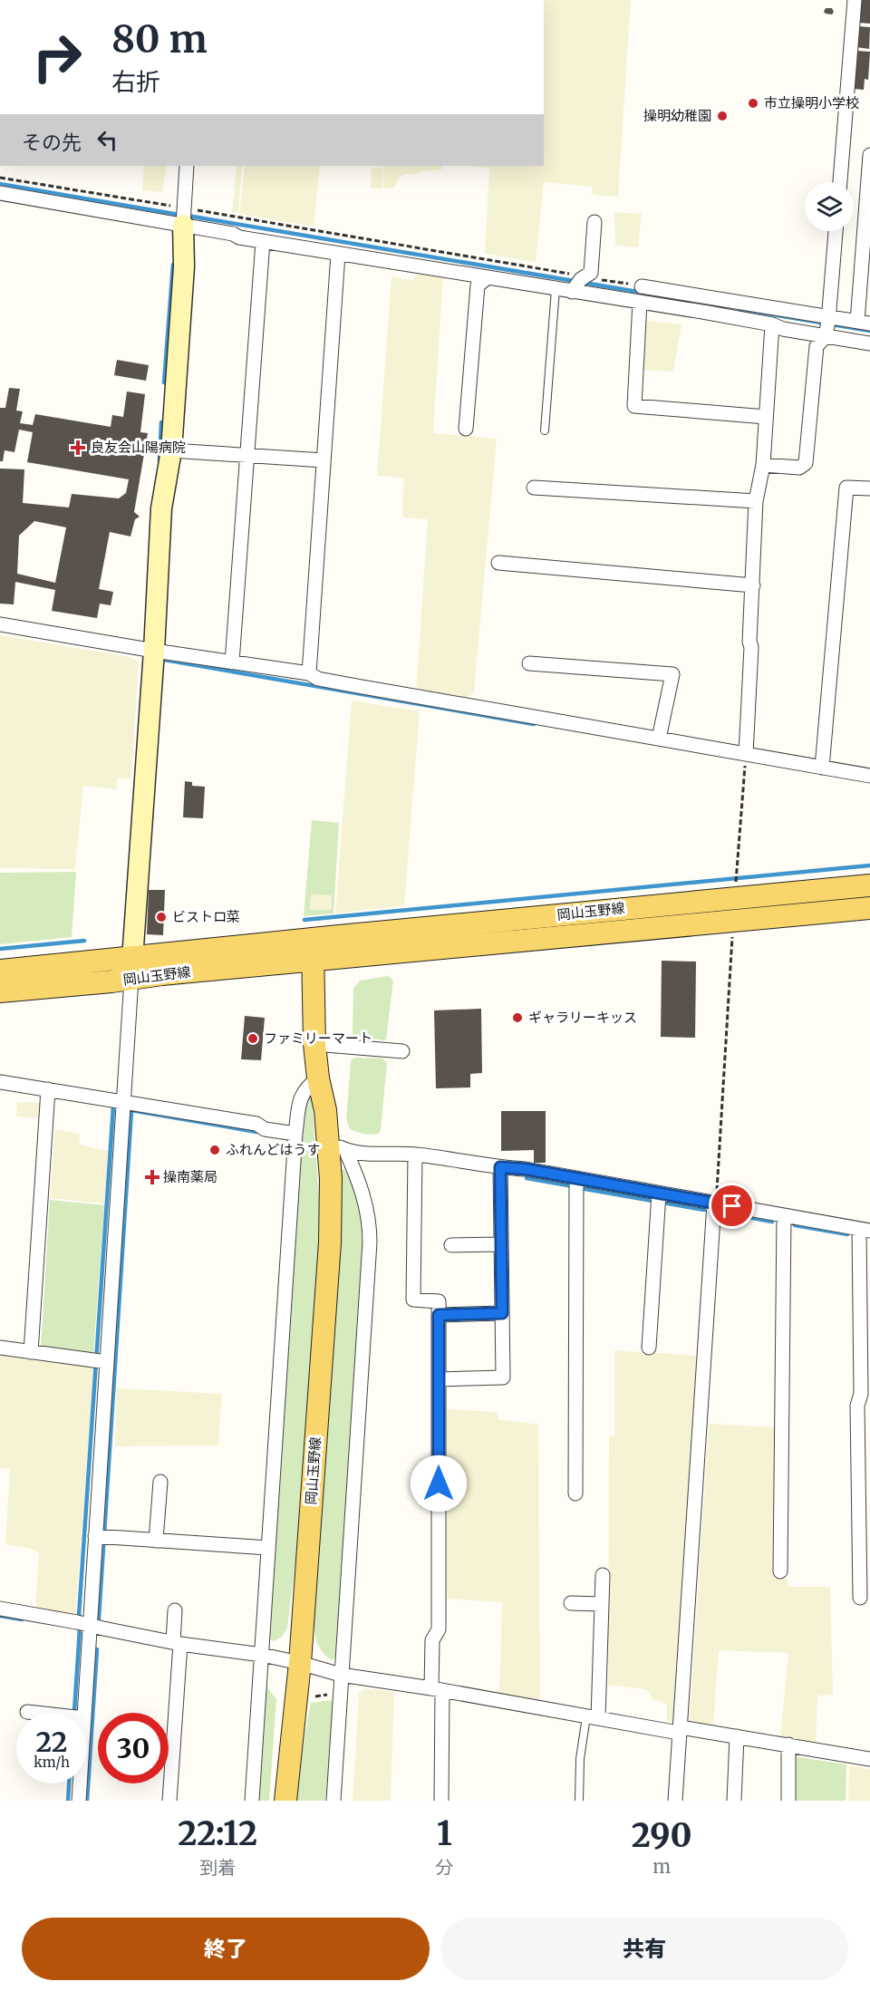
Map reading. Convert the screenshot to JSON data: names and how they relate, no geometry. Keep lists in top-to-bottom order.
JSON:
{
  "streets": {
    "main road": ["岡山玉野線"]
  },
  "places": {
    "other": [
      "市立操明小学校",
      "操明幼稚園",
      "ビストロ菜",
      "ギャラリーキッス",
      "ファミリーマート",
      "ふれんどはうす"
    ],
    "health": ["良友会山陽病院", "操南薬局"]
  },
  "page": {
    "turn": ["80 m", "右折"],
    "then": "その先",
    "speed": "22 km/h",
    "limit": "30",
    "eta": [
      "22:12",
      "到着",
      "1",
      "分",
      "290",
      "m"
    ],
    "buttons": ["終了", "共有"]
  }
}
